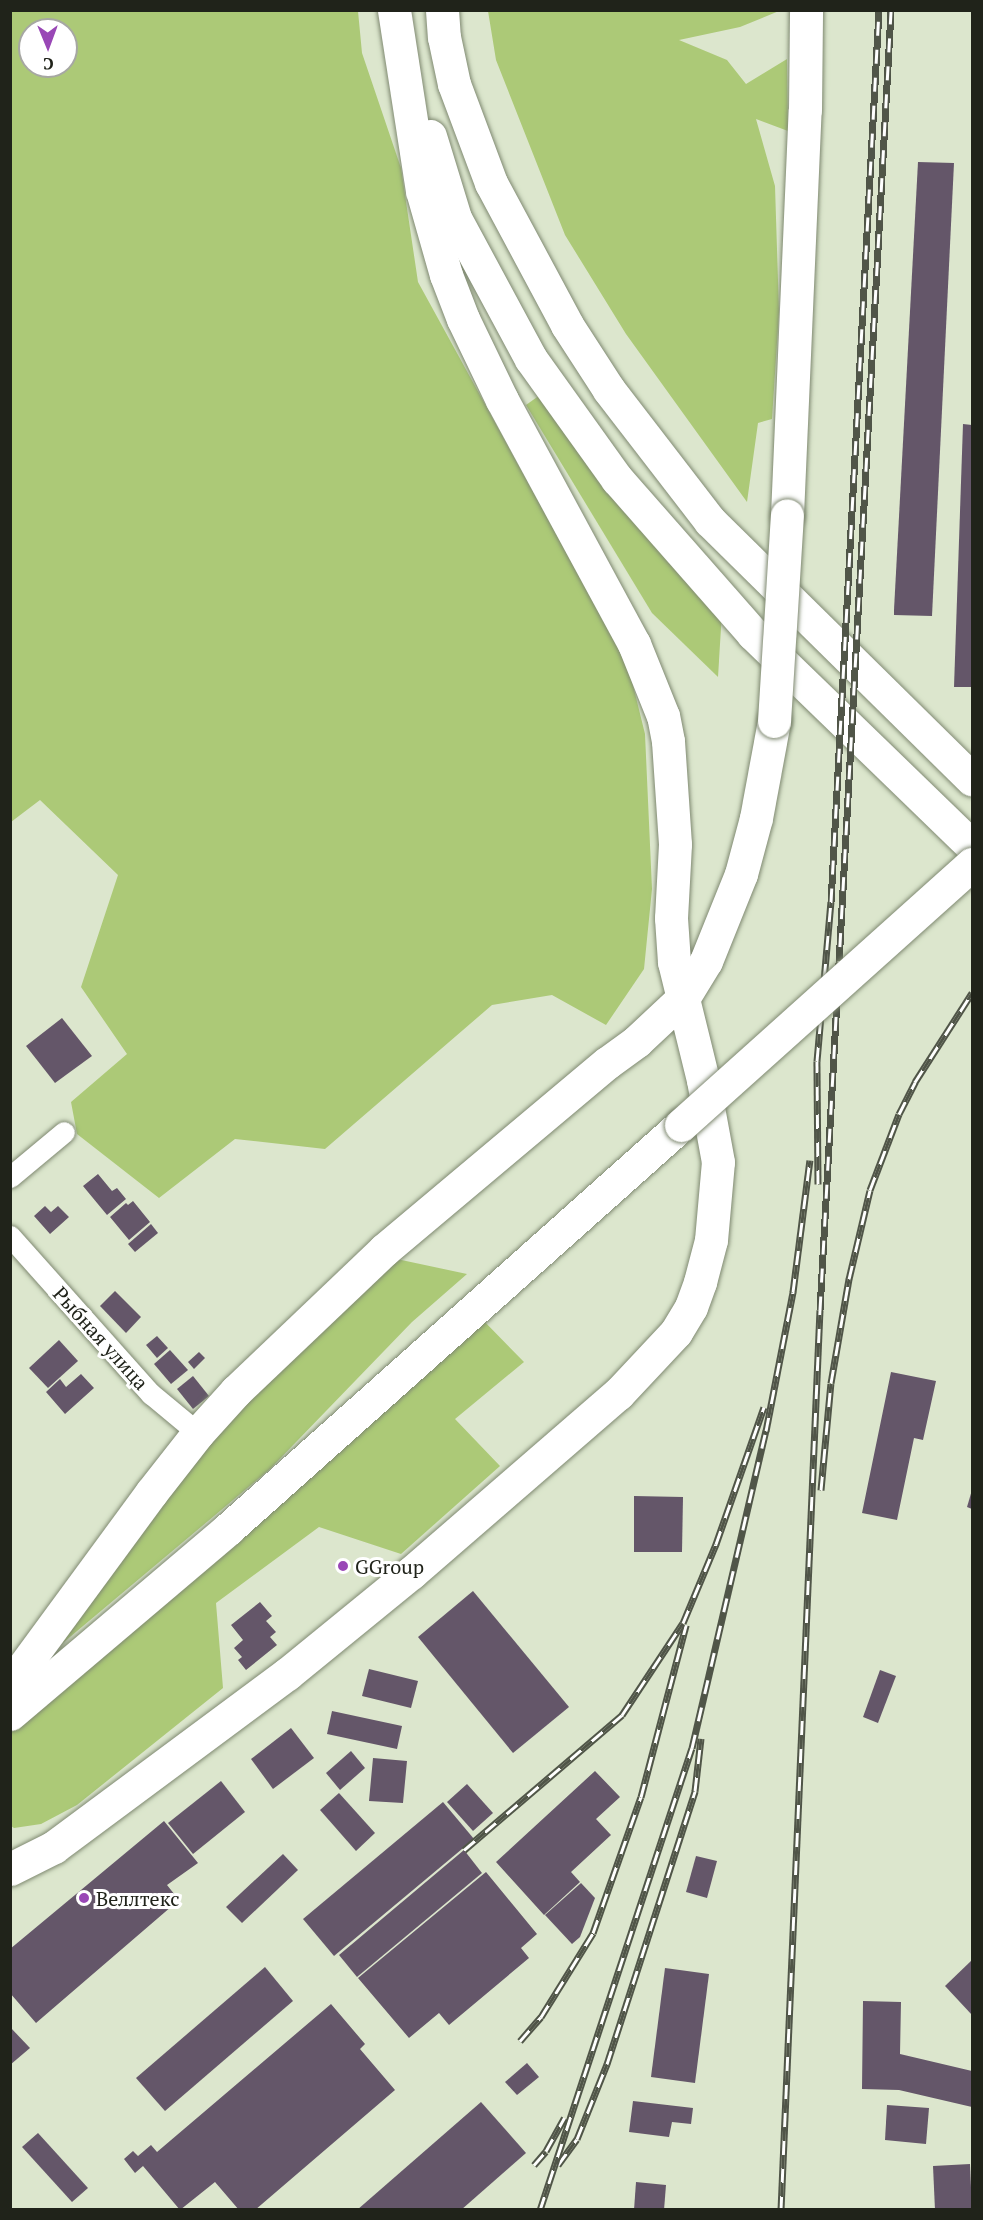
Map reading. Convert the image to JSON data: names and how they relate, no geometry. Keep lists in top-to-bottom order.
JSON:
{
  "streets": {
    "street": ["Рыбная улица"]
  },
  "places": ["GGroup", "Веллтекс"],
  "north": "bottom"
}
